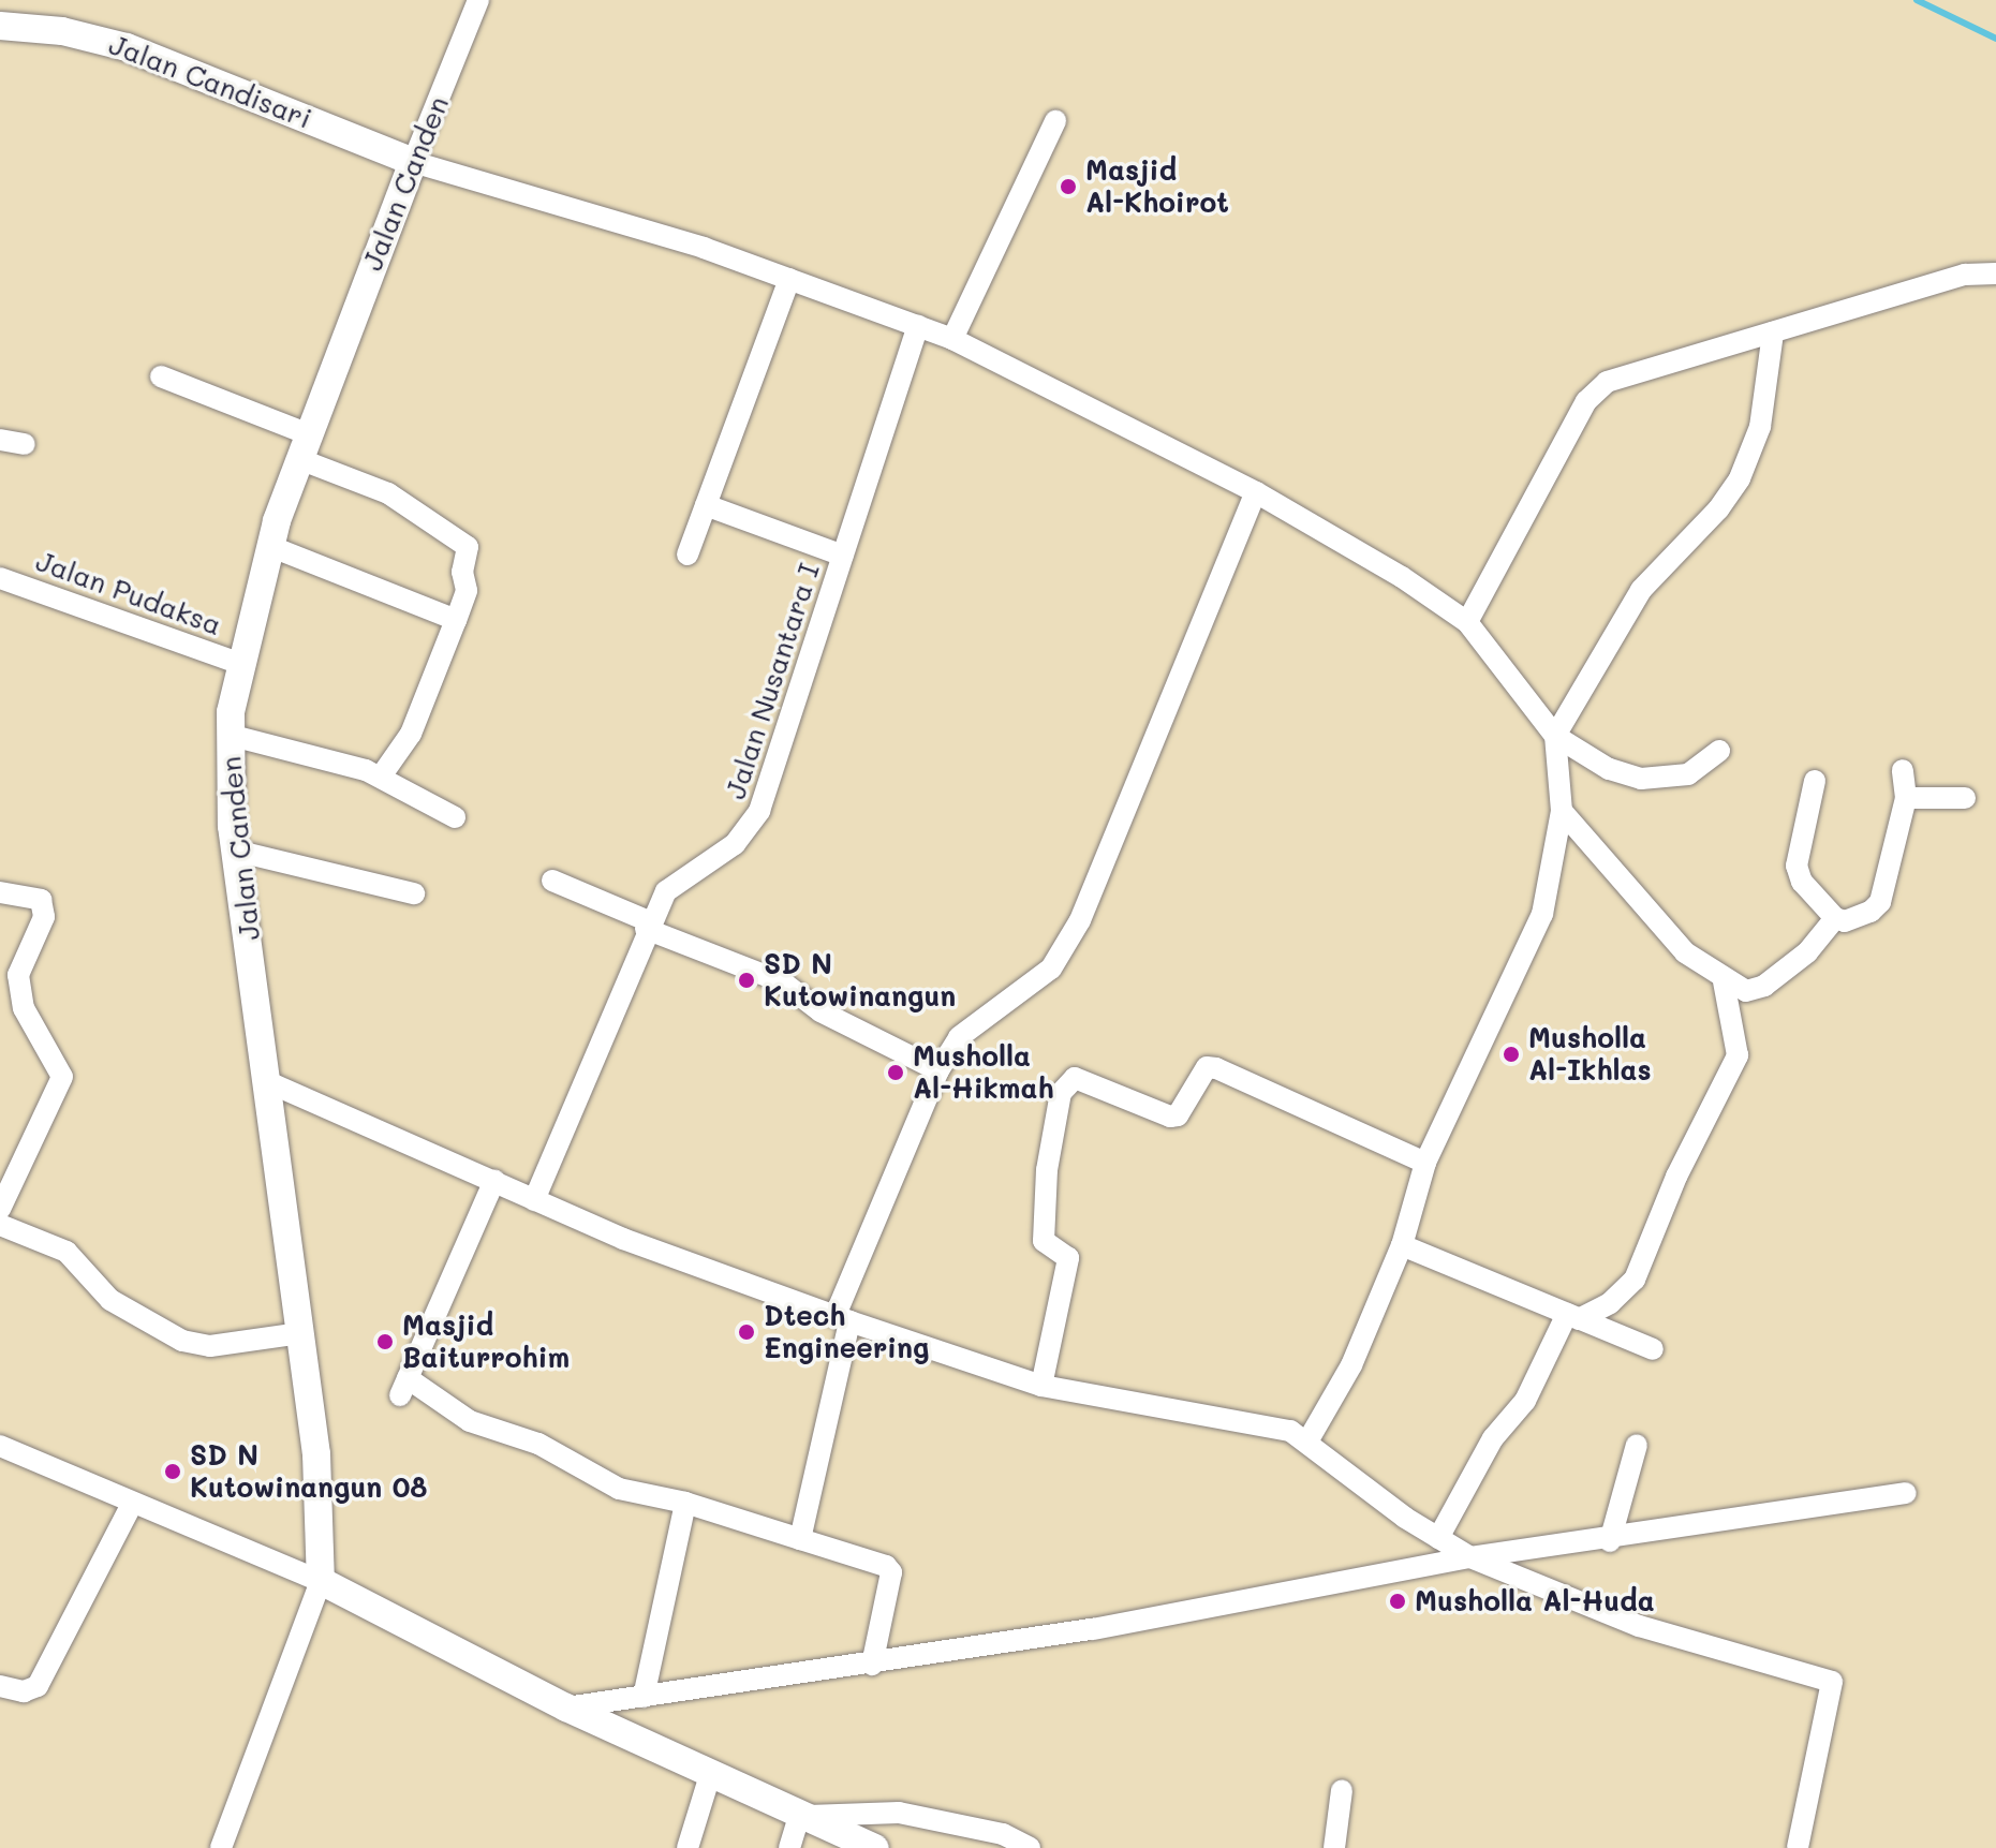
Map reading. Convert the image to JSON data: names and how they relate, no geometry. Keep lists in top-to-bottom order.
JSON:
{
  "streets": {
    "street": [
      "Jalan Candisari",
      "Jalan Canden",
      "Jalan Pudaksa",
      "Jalan Nusantara I"
    ]
  },
  "crossings": [
    ["Jalan Candisari", "Jalan Canden"],
    ["Jalan Canden", "Jalan Pudaksa"]
  ],
  "places": [
    "Masjid Al-Khoirot",
    "SD N Kutowinangun",
    "Musholla Al-Ikhlas",
    "Musholla Al-Hikmah",
    "Dtech Engineering",
    "Masjid Baiturrohim",
    "SD N Kutowinangun 08",
    "Musholla Al-Huda"
  ]
}
